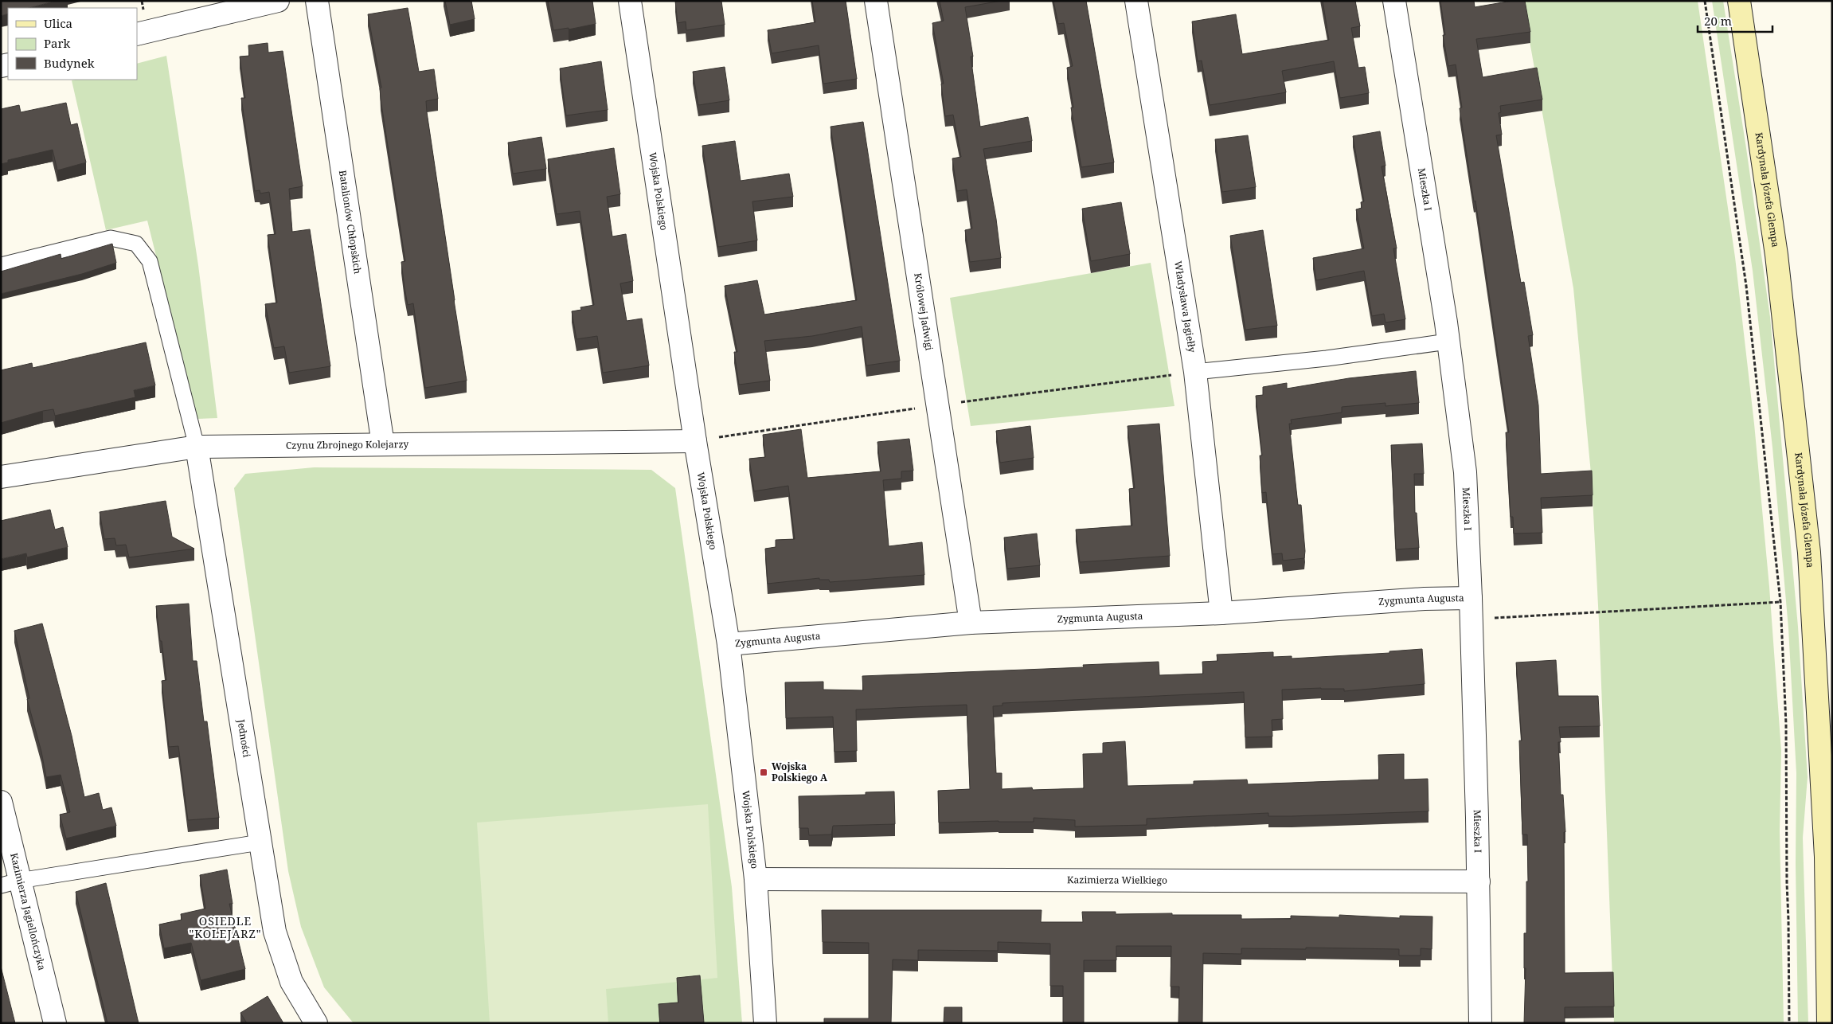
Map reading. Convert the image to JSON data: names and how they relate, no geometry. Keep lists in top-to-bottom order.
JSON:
{
  "streets": {
    "main road": ["Kardynała Józefa Glempa"],
    "street": [
      "Mieszka I",
      "Wojska Polskiego",
      "Batalionów Chłopskich",
      "Władysława Jagiełły",
      "Królowej Jadwigi",
      "Czynu Zbrojnego Kolejarzy",
      "Zygmunta Augusta",
      "Jedności",
      "Kazimierza Wielkiego",
      "Kazimierza Jagiellończyka"
    ]
  },
  "crossings": [
    ["Mieszka I", "Zygmunta Augusta"],
    ["Mieszka I", "Kazimierza Wielkiego"],
    ["Wojska Polskiego", "Czynu Zbrojnego Kolejarzy"],
    ["Wojska Polskiego", "Zygmunta Augusta"],
    ["Wojska Polskiego", "Kazimierza Wielkiego"],
    ["Batalionów Chłopskich", "Czynu Zbrojnego Kolejarzy"],
    ["Władysława Jagiełły", "Zygmunta Augusta"],
    ["Królowej Jadwigi", "Zygmunta Augusta"],
    ["Czynu Zbrojnego Kolejarzy", "Jedności"]
  ],
  "districts": ["OSIEDLE \"KOLEJARZ\""],
  "places": {
    "transit": ["Wojska Polskiego A"]
  },
  "legend": ["Ulica", "Park", "Budynek"],
  "scale_bar": "20 m"
}
